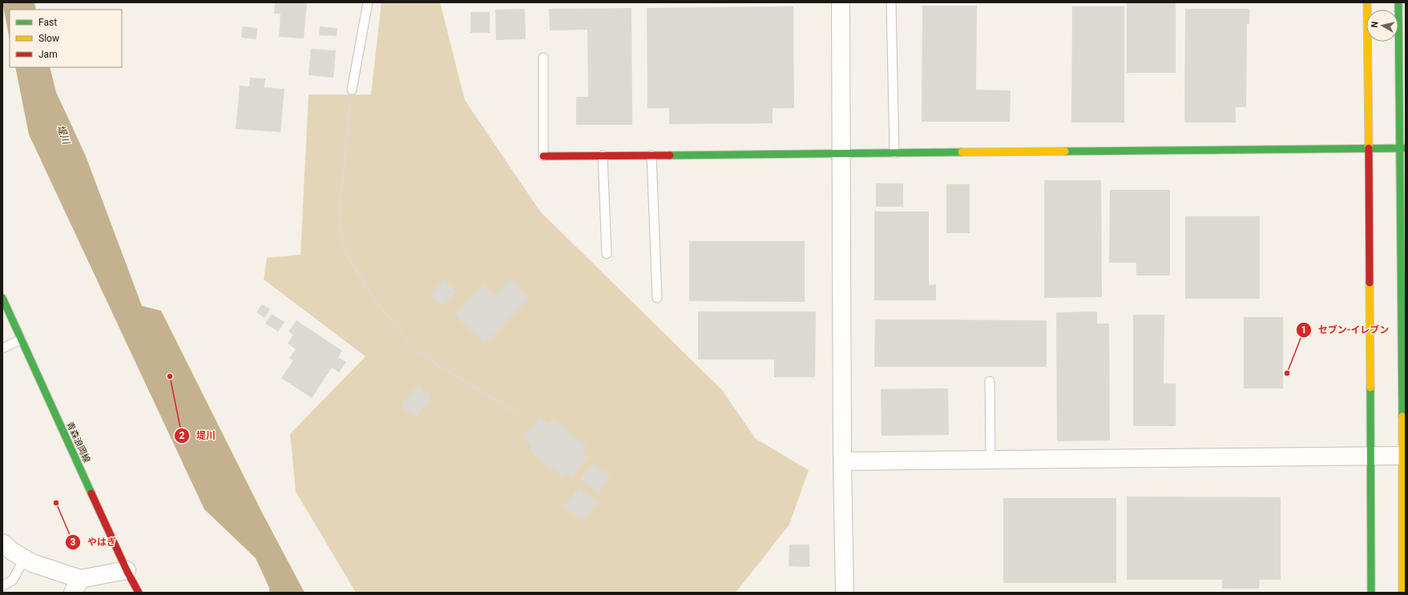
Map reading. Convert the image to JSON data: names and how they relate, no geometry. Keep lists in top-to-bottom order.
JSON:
{
  "streets": {
    "street": ["青森浪岡線"]
  },
  "water": ["堤川"],
  "places": ["セブン-イレブン", "堤川", "やはぎ"],
  "legend": ["Fast", "Slow", "Jam"],
  "north": "left"
}
